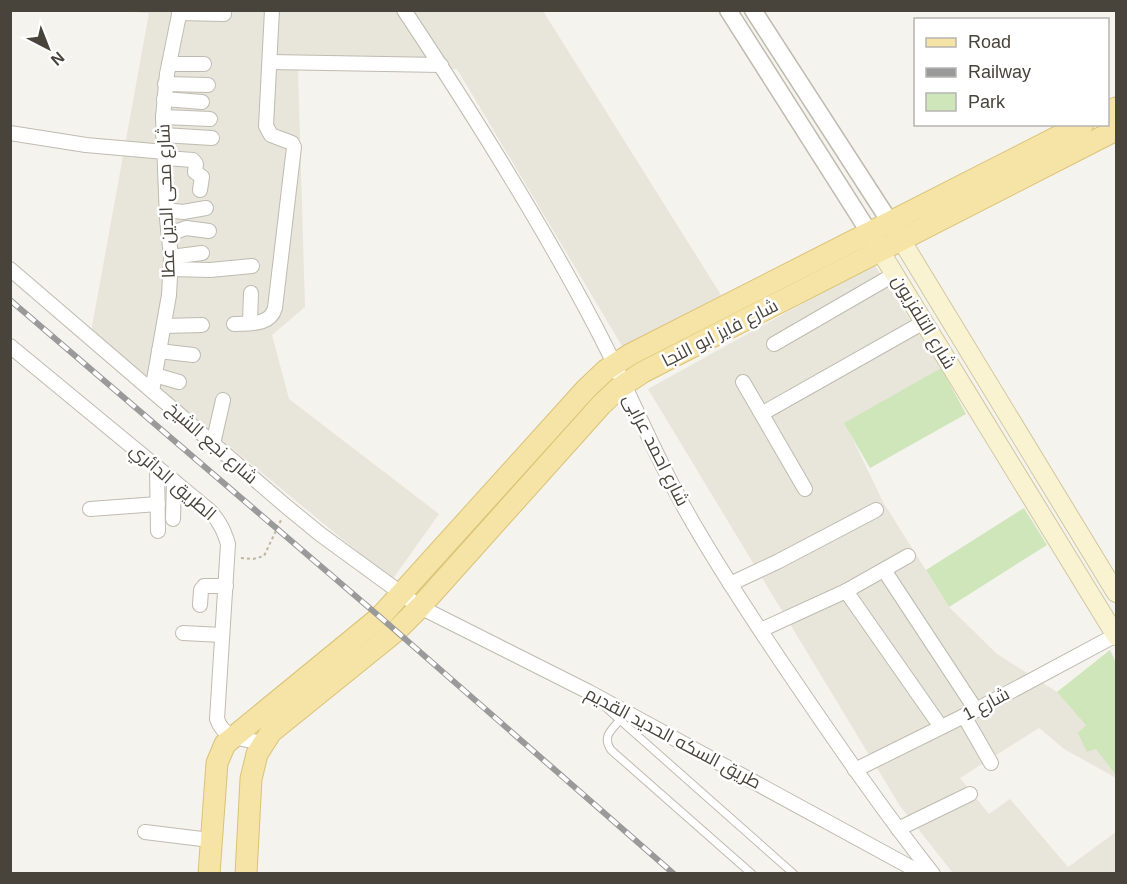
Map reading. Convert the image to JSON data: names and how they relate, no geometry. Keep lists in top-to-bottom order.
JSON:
{
  "streets": {
    "main road": ["شارع التلفزيون", "شارع فايز ابو النجا"],
    "street": [
      "شارع محى الدين عطا",
      "شارع نجع الشيخ",
      "شارع احمد عرابى",
      "الطريق الدائري",
      "شارع 1",
      "طريق السكه الحديد القديم"
    ]
  },
  "crossings": [
    ["شارع محى الدين عطا", "شارع نجع الشيخ"],
    ["شارع التلفزيون", "شارع فايز ابو النجا"],
    ["شارع التلفزيون", "شارع 1"],
    ["شارع فايز ابو النجا", "شارع نجع الشيخ"],
    ["شارع فايز ابو النجا", "شارع احمد عرابى"],
    ["شارع فايز ابو النجا", "الطريق الدائري"],
    ["شارع فايز ابو النجا", "طريق السكه الحديد القديم"],
    ["شارع نجع الشيخ", "طريق السكه الحديد القديم"],
    ["شارع احمد عرابى", "شارع 1"]
  ],
  "legend": ["Road", "Railway", "Park"],
  "north": "bottom right"
}
